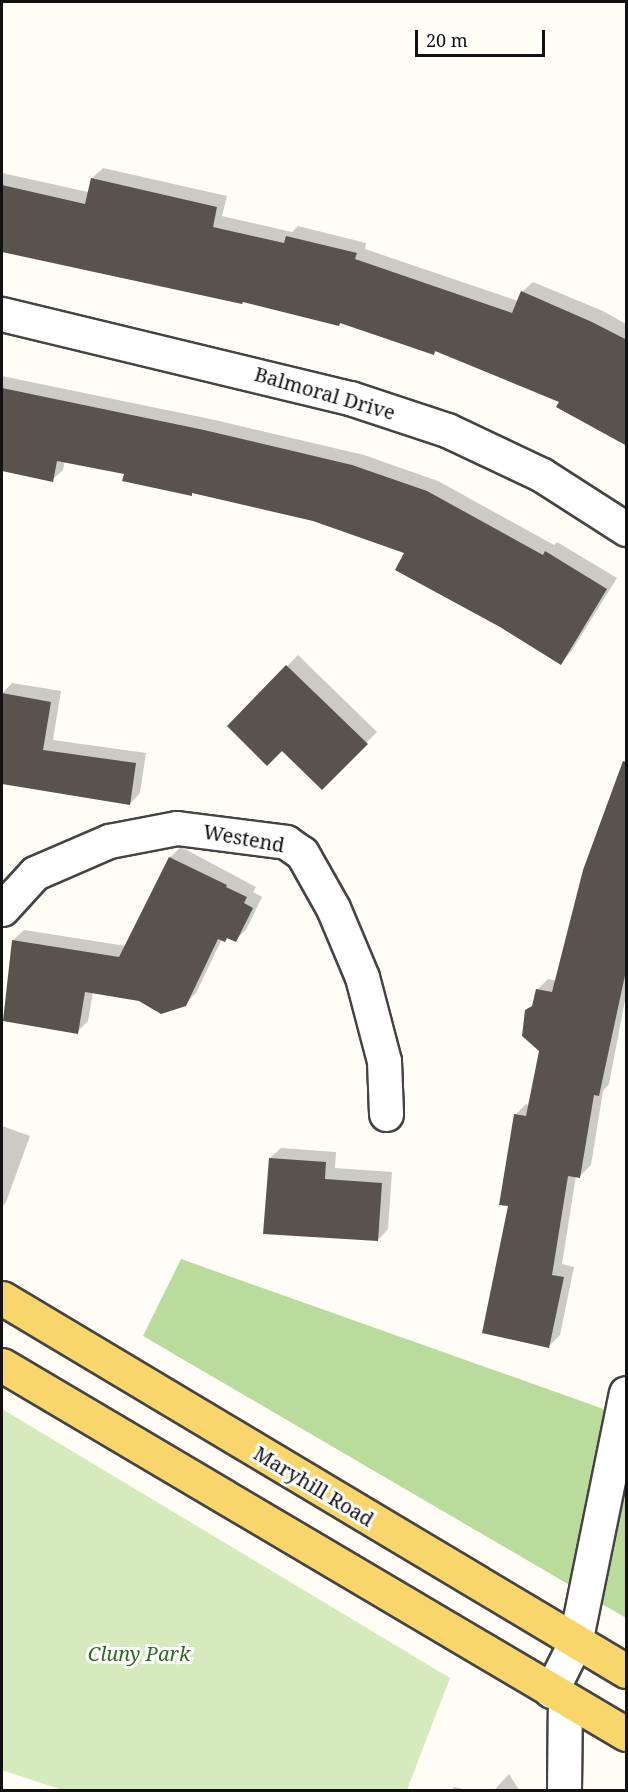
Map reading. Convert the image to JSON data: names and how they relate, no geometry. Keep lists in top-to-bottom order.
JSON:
{
  "streets": {
    "main road": ["Maryhill Road"],
    "street": ["Balmoral Drive", "Westend"]
  },
  "parks": ["Cluny Park"],
  "scale_bar": "20 m"
}
